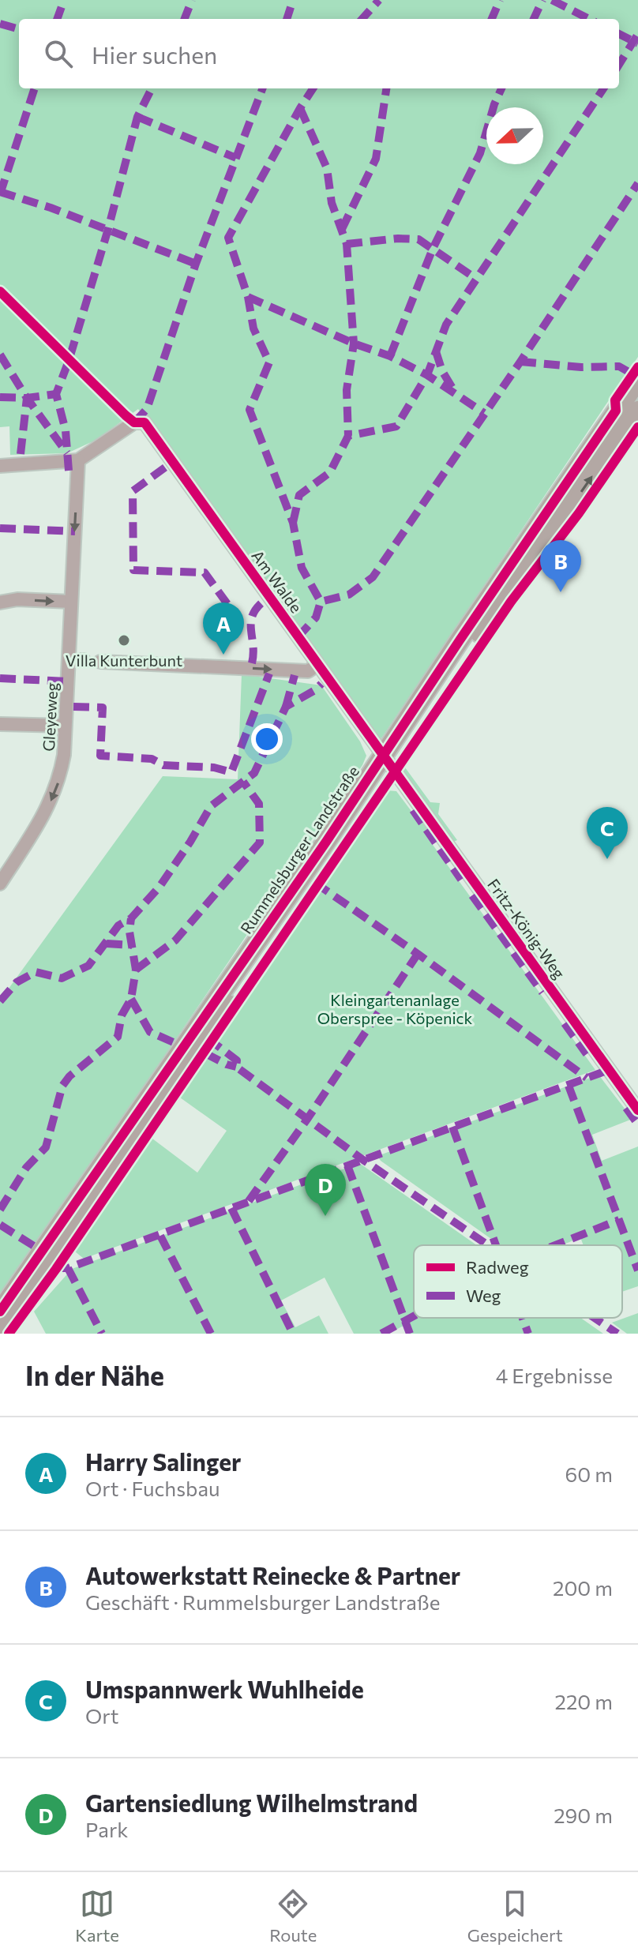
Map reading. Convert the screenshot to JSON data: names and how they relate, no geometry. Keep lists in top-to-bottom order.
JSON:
{
  "streets": {
    "main road": ["Rummelsburger Landstraße"],
    "street": ["Am Walde", "Gleyeweg", "Fritz-König-Weg"]
  },
  "crossings": [
    ["Am Walde", "Gleyeweg"],
    ["Am Walde", "Rummelsburger Landstraße"],
    ["Am Walde", "Fritz-König-Weg"],
    ["Rummelsburger Landstraße", "Fritz-König-Weg"]
  ],
  "one_way": ["Gleyeweg"],
  "parks": ["Kleingartenanlage Oberspree - Köpenick"],
  "places": ["Villa Kunterbunt"],
  "legend": ["Radweg", "Weg"],
  "north": "left",
  "page": {
    "search": "Hier suchen",
    "pins": [
      "B",
      "A",
      "C",
      "D"
    ],
    "heading": ["In der Nähe", "4 Ergebnisse"],
    "list": [
      {
        "mark": "A",
        "name": "Harry Salinger",
        "note": "Ort · Fuchsbau",
        "value": "60 m"
      },
      {
        "mark": "B",
        "name": "Autowerkstatt Reinecke & Partner",
        "note": "Geschäft · Rummelsburger Landstraße",
        "value": "200 m"
      },
      {
        "mark": "C",
        "name": "Umspannwerk Wuhlheide",
        "note": "Ort",
        "value": "220 m"
      },
      {
        "mark": "D",
        "name": "Gartensiedlung Wilhelmstrand",
        "note": "Park",
        "value": "290 m"
      }
    ],
    "nav": ["Karte", "Route", "Gespeichert"]
  }
}
